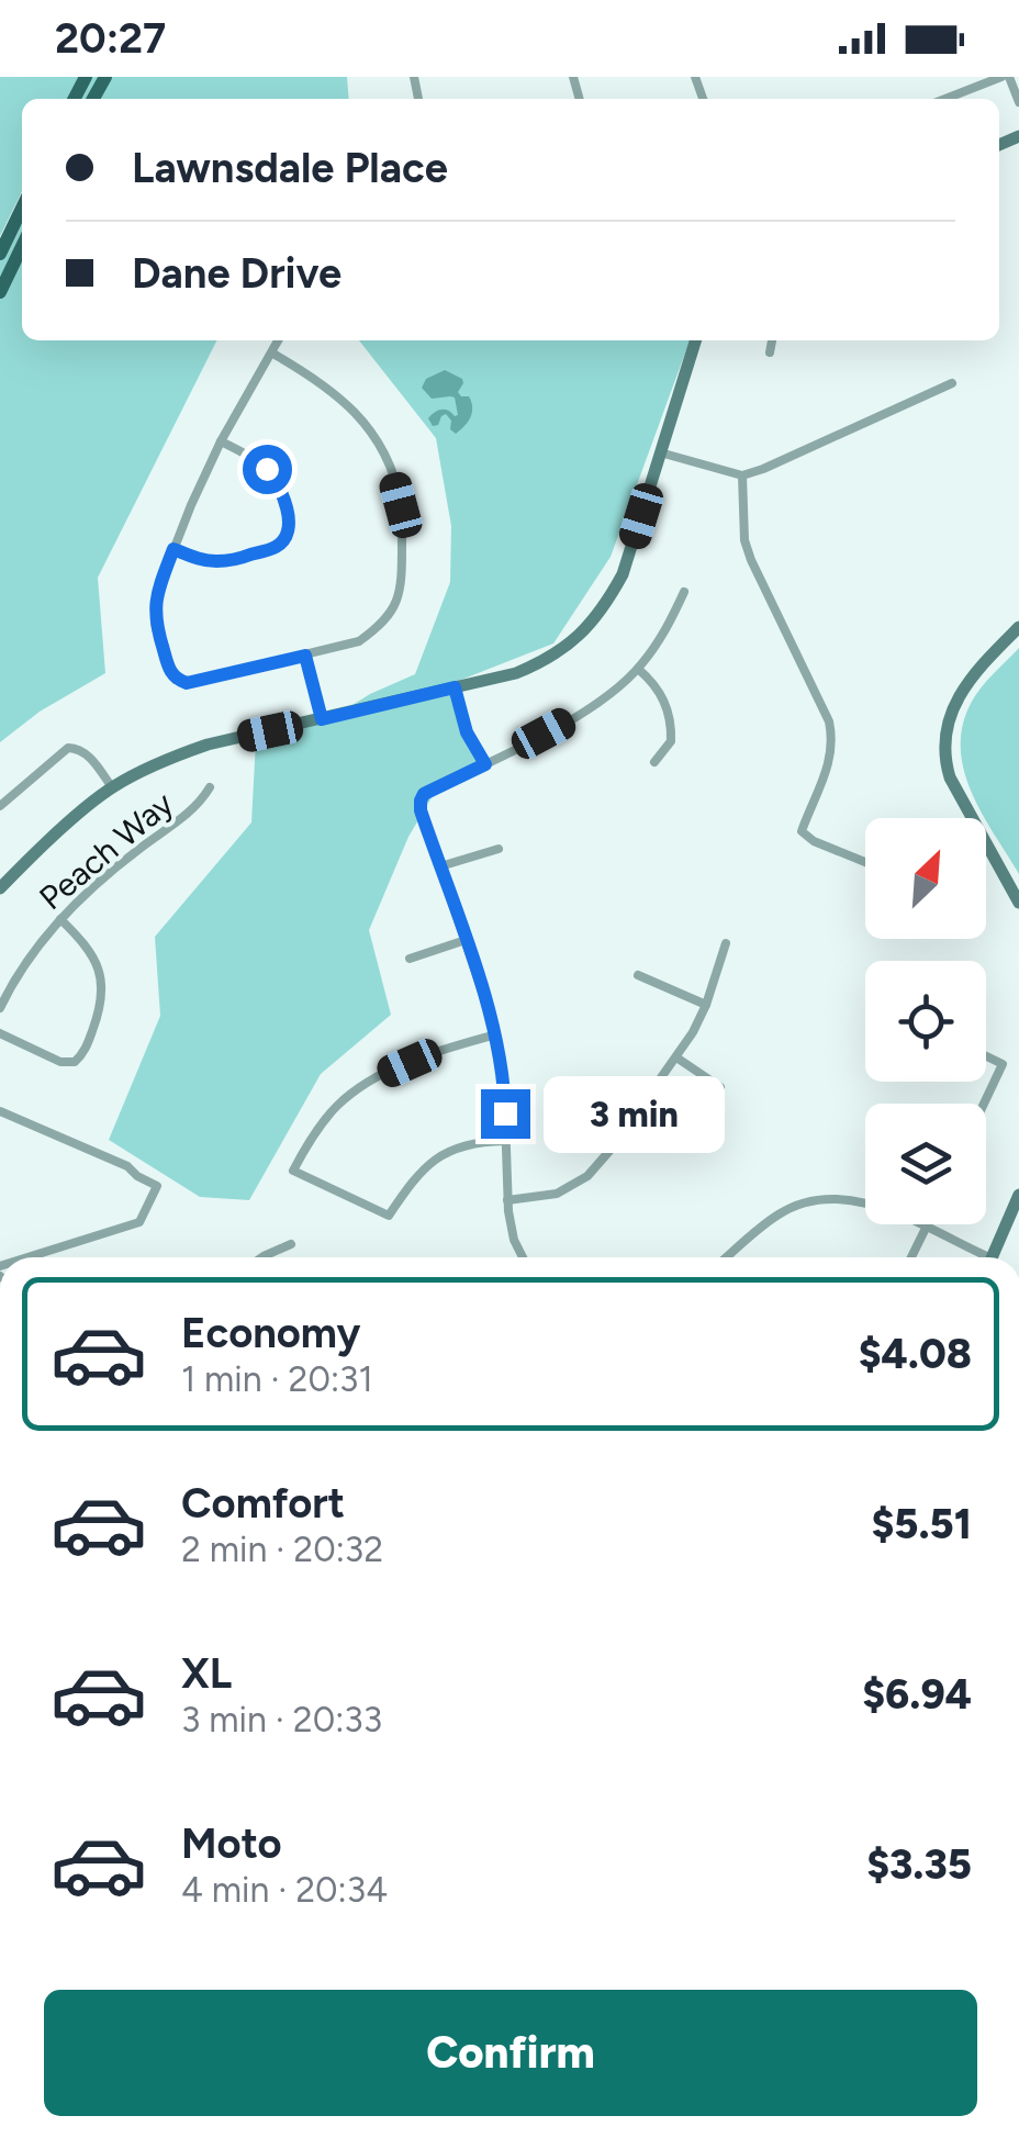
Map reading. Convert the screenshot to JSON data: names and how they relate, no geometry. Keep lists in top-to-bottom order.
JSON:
{
  "streets": {
    "street": ["Peach Way"]
  },
  "north": "top right",
  "page": {
    "status": "20:27",
    "banner": ["Lawnsdale Place", "Dane Drive"],
    "bubble": "3 min",
    "list": [
      {
        "name": "Economy",
        "note": "1 min · 20:31",
        "value": "$4.08"
      },
      {
        "name": "Comfort",
        "note": "2 min · 20:32",
        "value": "$5.51"
      },
      {
        "name": "XL",
        "note": "3 min · 20:33",
        "value": "$6.94"
      },
      {
        "name": "Moto",
        "note": "4 min · 20:34",
        "value": "$3.35"
      }
    ],
    "buttons": "Confirm"
  }
}
